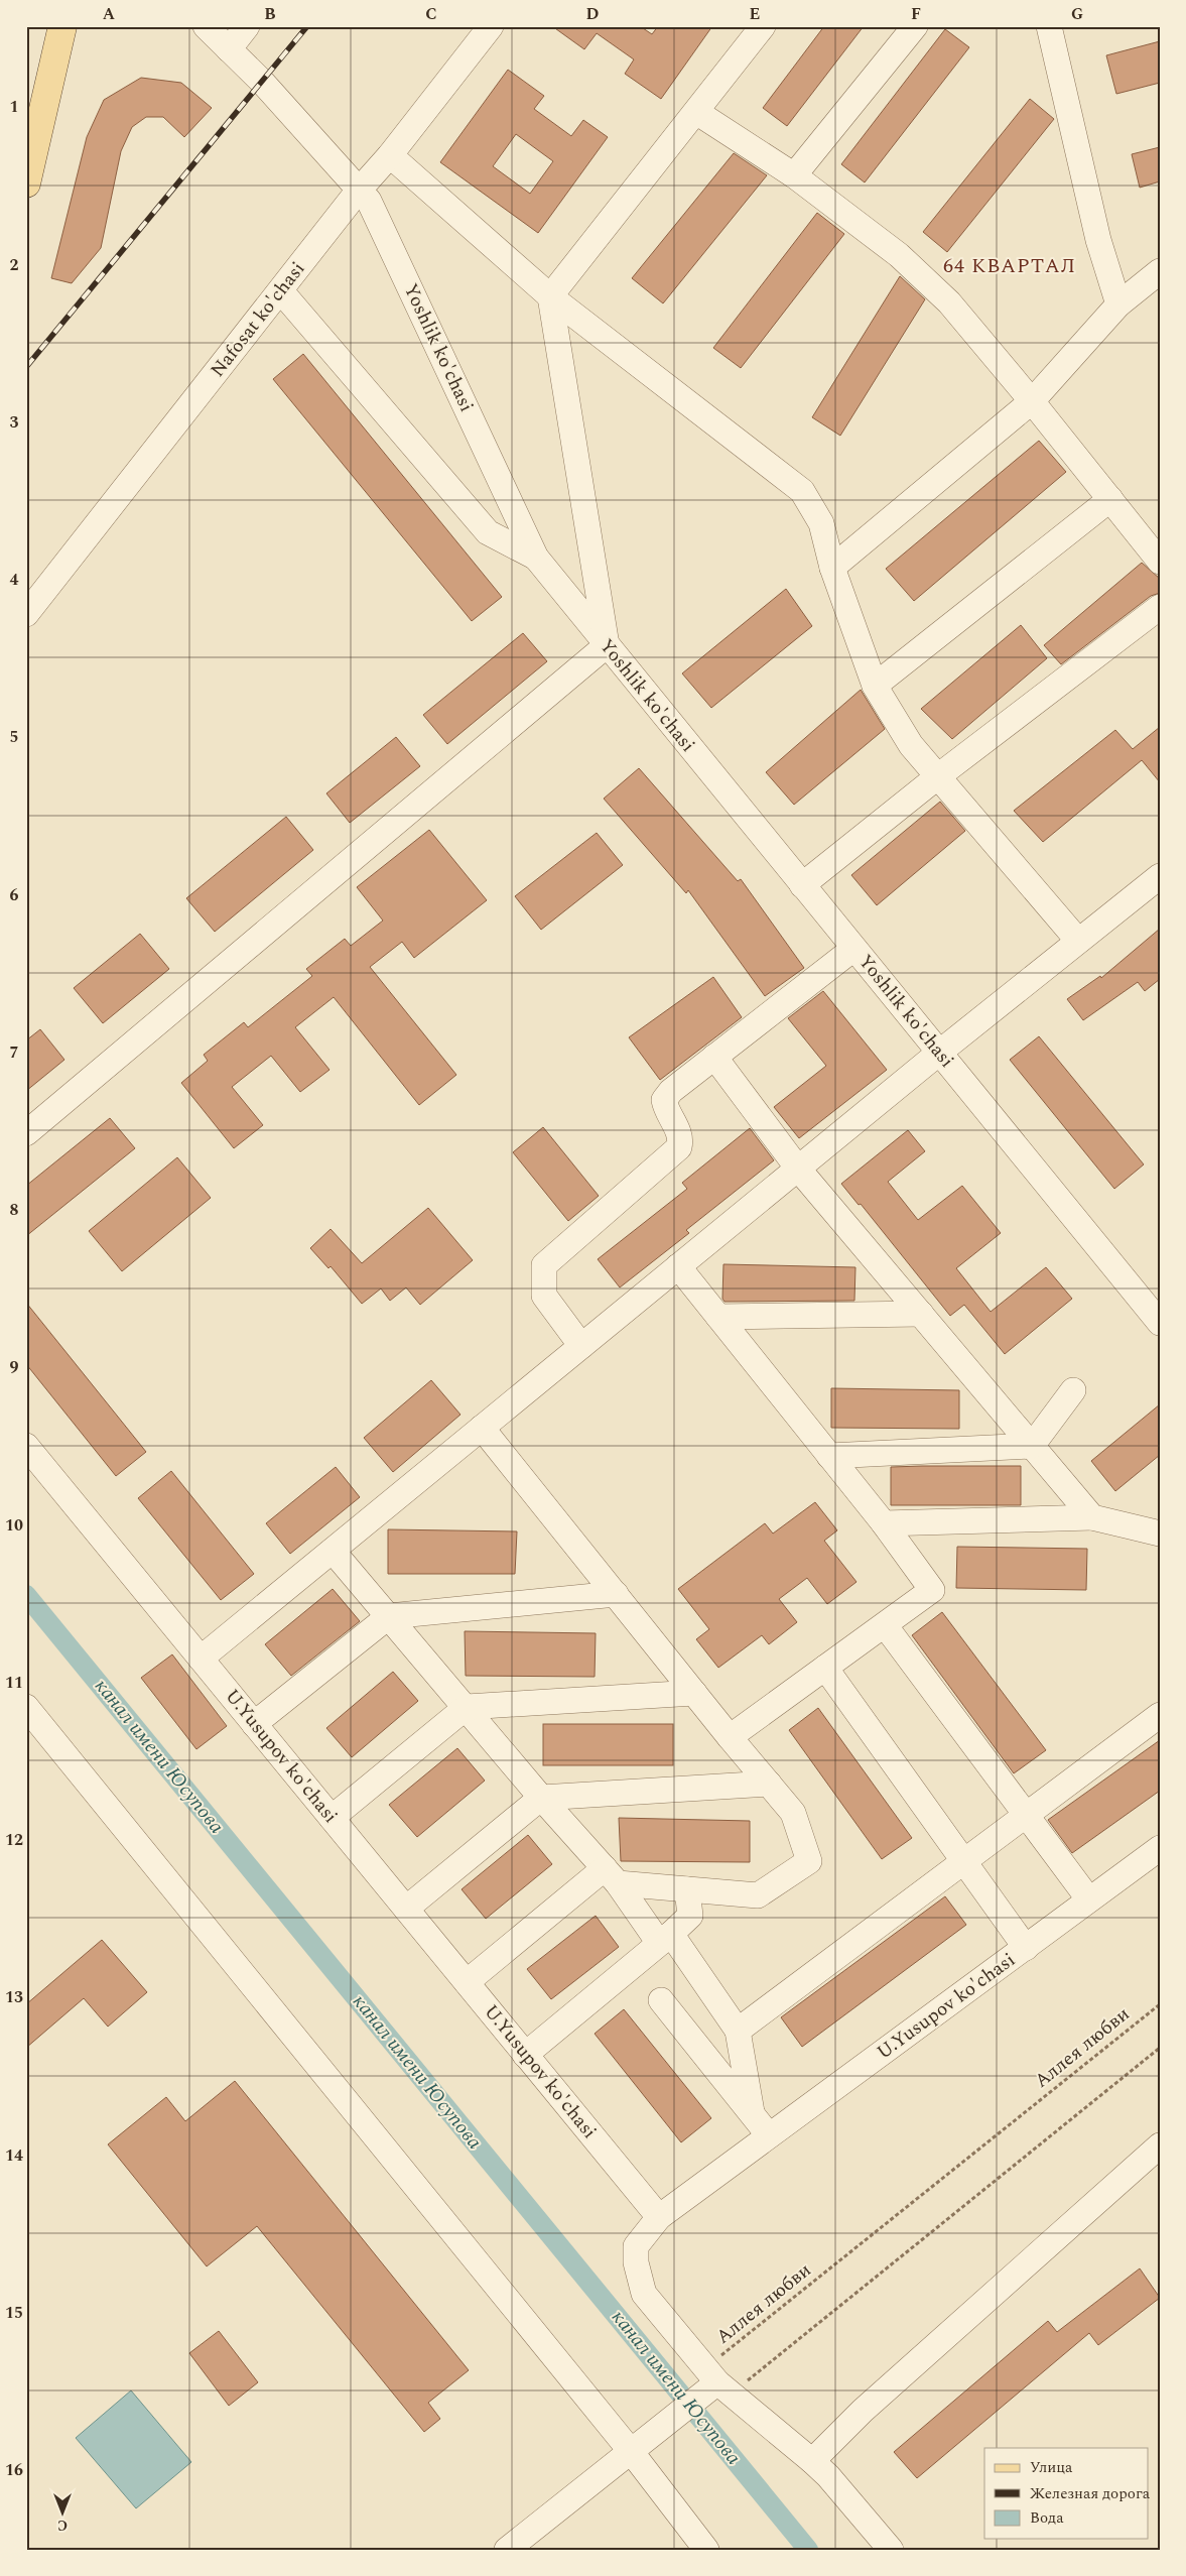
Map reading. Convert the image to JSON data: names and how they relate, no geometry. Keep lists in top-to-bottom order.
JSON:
{
  "streets": {
    "street": ["Nafosat ko'chasi", "Yoshlik ko'chasi", "U.Yusupov ko'chasi"],
    "path": ["Аллея любви"]
  },
  "crossings": [
    ["Nafosat ko'chasi", "Yoshlik ko'chasi"]
  ],
  "districts": ["64 КВАРТАЛ"],
  "water": ["канал имени Юсупова"],
  "legend": ["Улица", "Железная дорога", "Вода"],
  "north": "bottom",
  "grid": {
    "columns": [
      "A",
      "B",
      "C",
      "D",
      "E",
      "F",
      "G"
    ],
    "rows": [
      "1",
      "2",
      "3",
      "4",
      "5",
      "6",
      "7",
      "8",
      "9",
      "10",
      "11",
      "12",
      "13",
      "14",
      "15",
      "16"
    ]
  }
}
